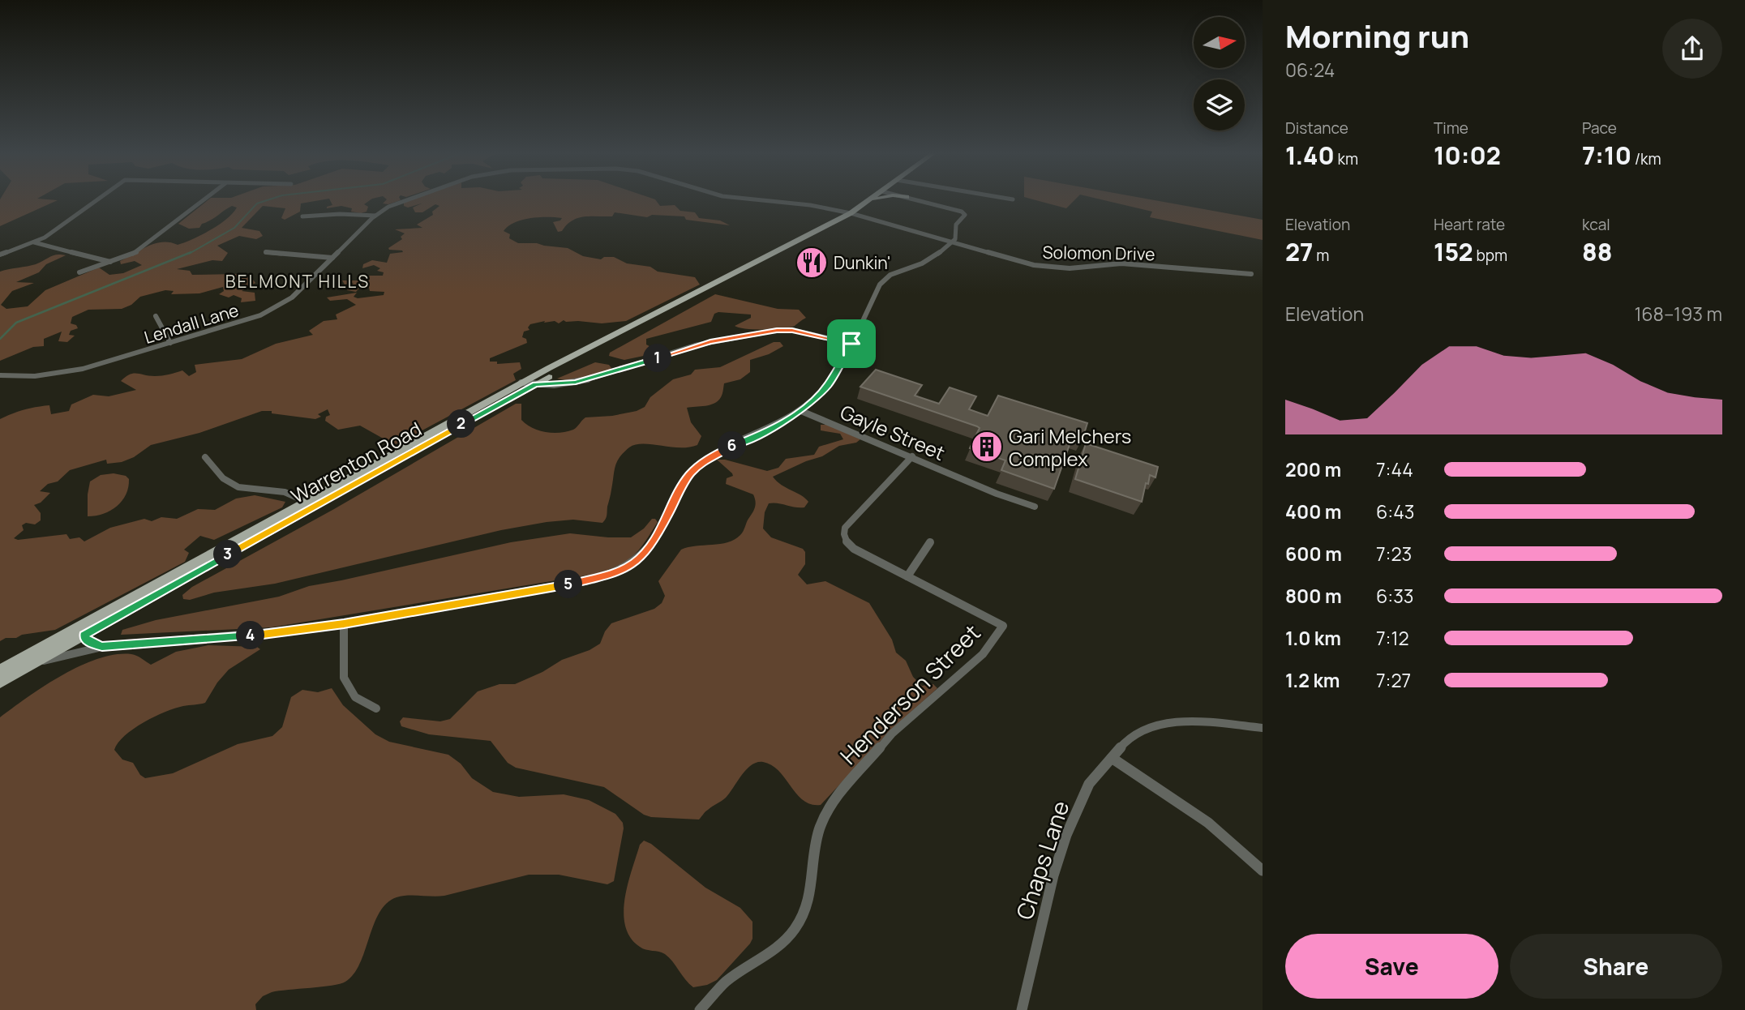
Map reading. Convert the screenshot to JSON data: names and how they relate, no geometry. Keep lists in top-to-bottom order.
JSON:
{
  "streets": {
    "main road": ["Warrenton Road"],
    "street": [
      "Solomon Drive",
      "Lendall Lane",
      "Gayle Street",
      "Henderson Street",
      "Chaps Lane"
    ]
  },
  "crossings": [
    ["Solomon Drive", "Lendall Lane"],
    ["Solomon Drive", "Warrenton Road"],
    ["Lendall Lane", "Warrenton Road"],
    ["Gayle Street", "Henderson Street"]
  ],
  "districts": ["BELMONT HILLS"],
  "places": {
    "restaurant": ["Dunkin'"],
    "building": ["Gari Melchers Complex"]
  },
  "north": "right",
  "page": {
    "heading": ["Morning run", "06:24"],
    "stats": [
      ["Distance", "1.40 km"],
      ["Time", "10:02"],
      ["Pace", "7:10 /km"],
      ["Elevation", "27 m"],
      ["Heart rate", "152 bpm"],
      ["kcal", "88"]
    ],
    "chart": ["Elevation", "168–193 m"],
    "pins": [
      "1",
      "2",
      "6",
      "3",
      "5",
      "4"
    ],
    "list": [
      {
        "name": "200 m",
        "note": "7:44"
      },
      {
        "name": "400 m",
        "note": "6:43"
      },
      {
        "name": "600 m",
        "note": "7:23"
      },
      {
        "name": "800 m",
        "note": "6:33"
      },
      {
        "name": "1.0 km",
        "note": "7:12"
      },
      {
        "name": "1.2 km",
        "note": "7:27"
      }
    ],
    "buttons": ["Save", "Share"]
  }
}
